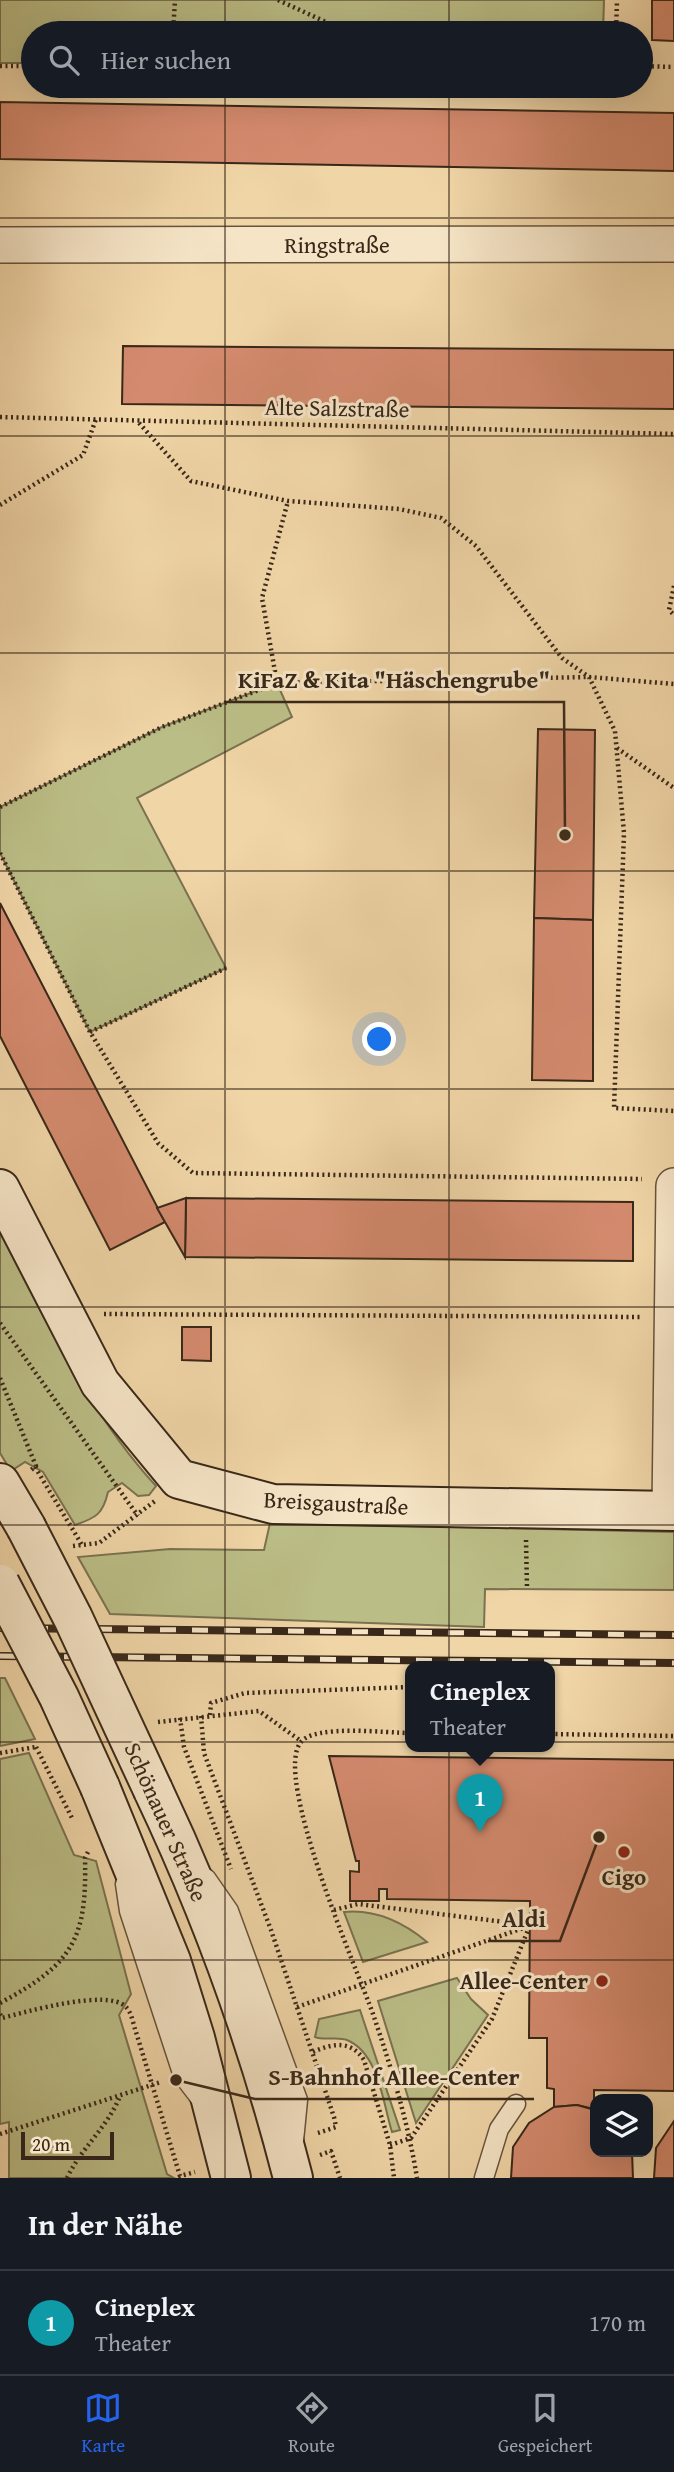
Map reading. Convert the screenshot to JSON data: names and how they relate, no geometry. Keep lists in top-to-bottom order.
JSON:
{
  "streets": {
    "main road": ["Breisgaustraße", "Schönauer Straße"],
    "street": ["Ringstraße"],
    "path": ["Alte Salzstraße"]
  },
  "places": [
    "KiFaZ & Kita \"Häschengrube\"",
    "Aldi",
    "Cigo",
    "Allee-Center",
    "S-Bahnhof Allee-Center"
  ],
  "scale_bar": "20 m",
  "page": {
    "search": "Hier suchen",
    "popup": ["Cineplex", "Theater"],
    "pins": "1",
    "scale": "20 m",
    "heading": "In der Nähe",
    "list": [
      {
        "mark": "1",
        "name": "Cineplex",
        "note": "Theater",
        "value": "170 m"
      }
    ],
    "nav": ["Karte", "Route", "Gespeichert"]
  }
}
